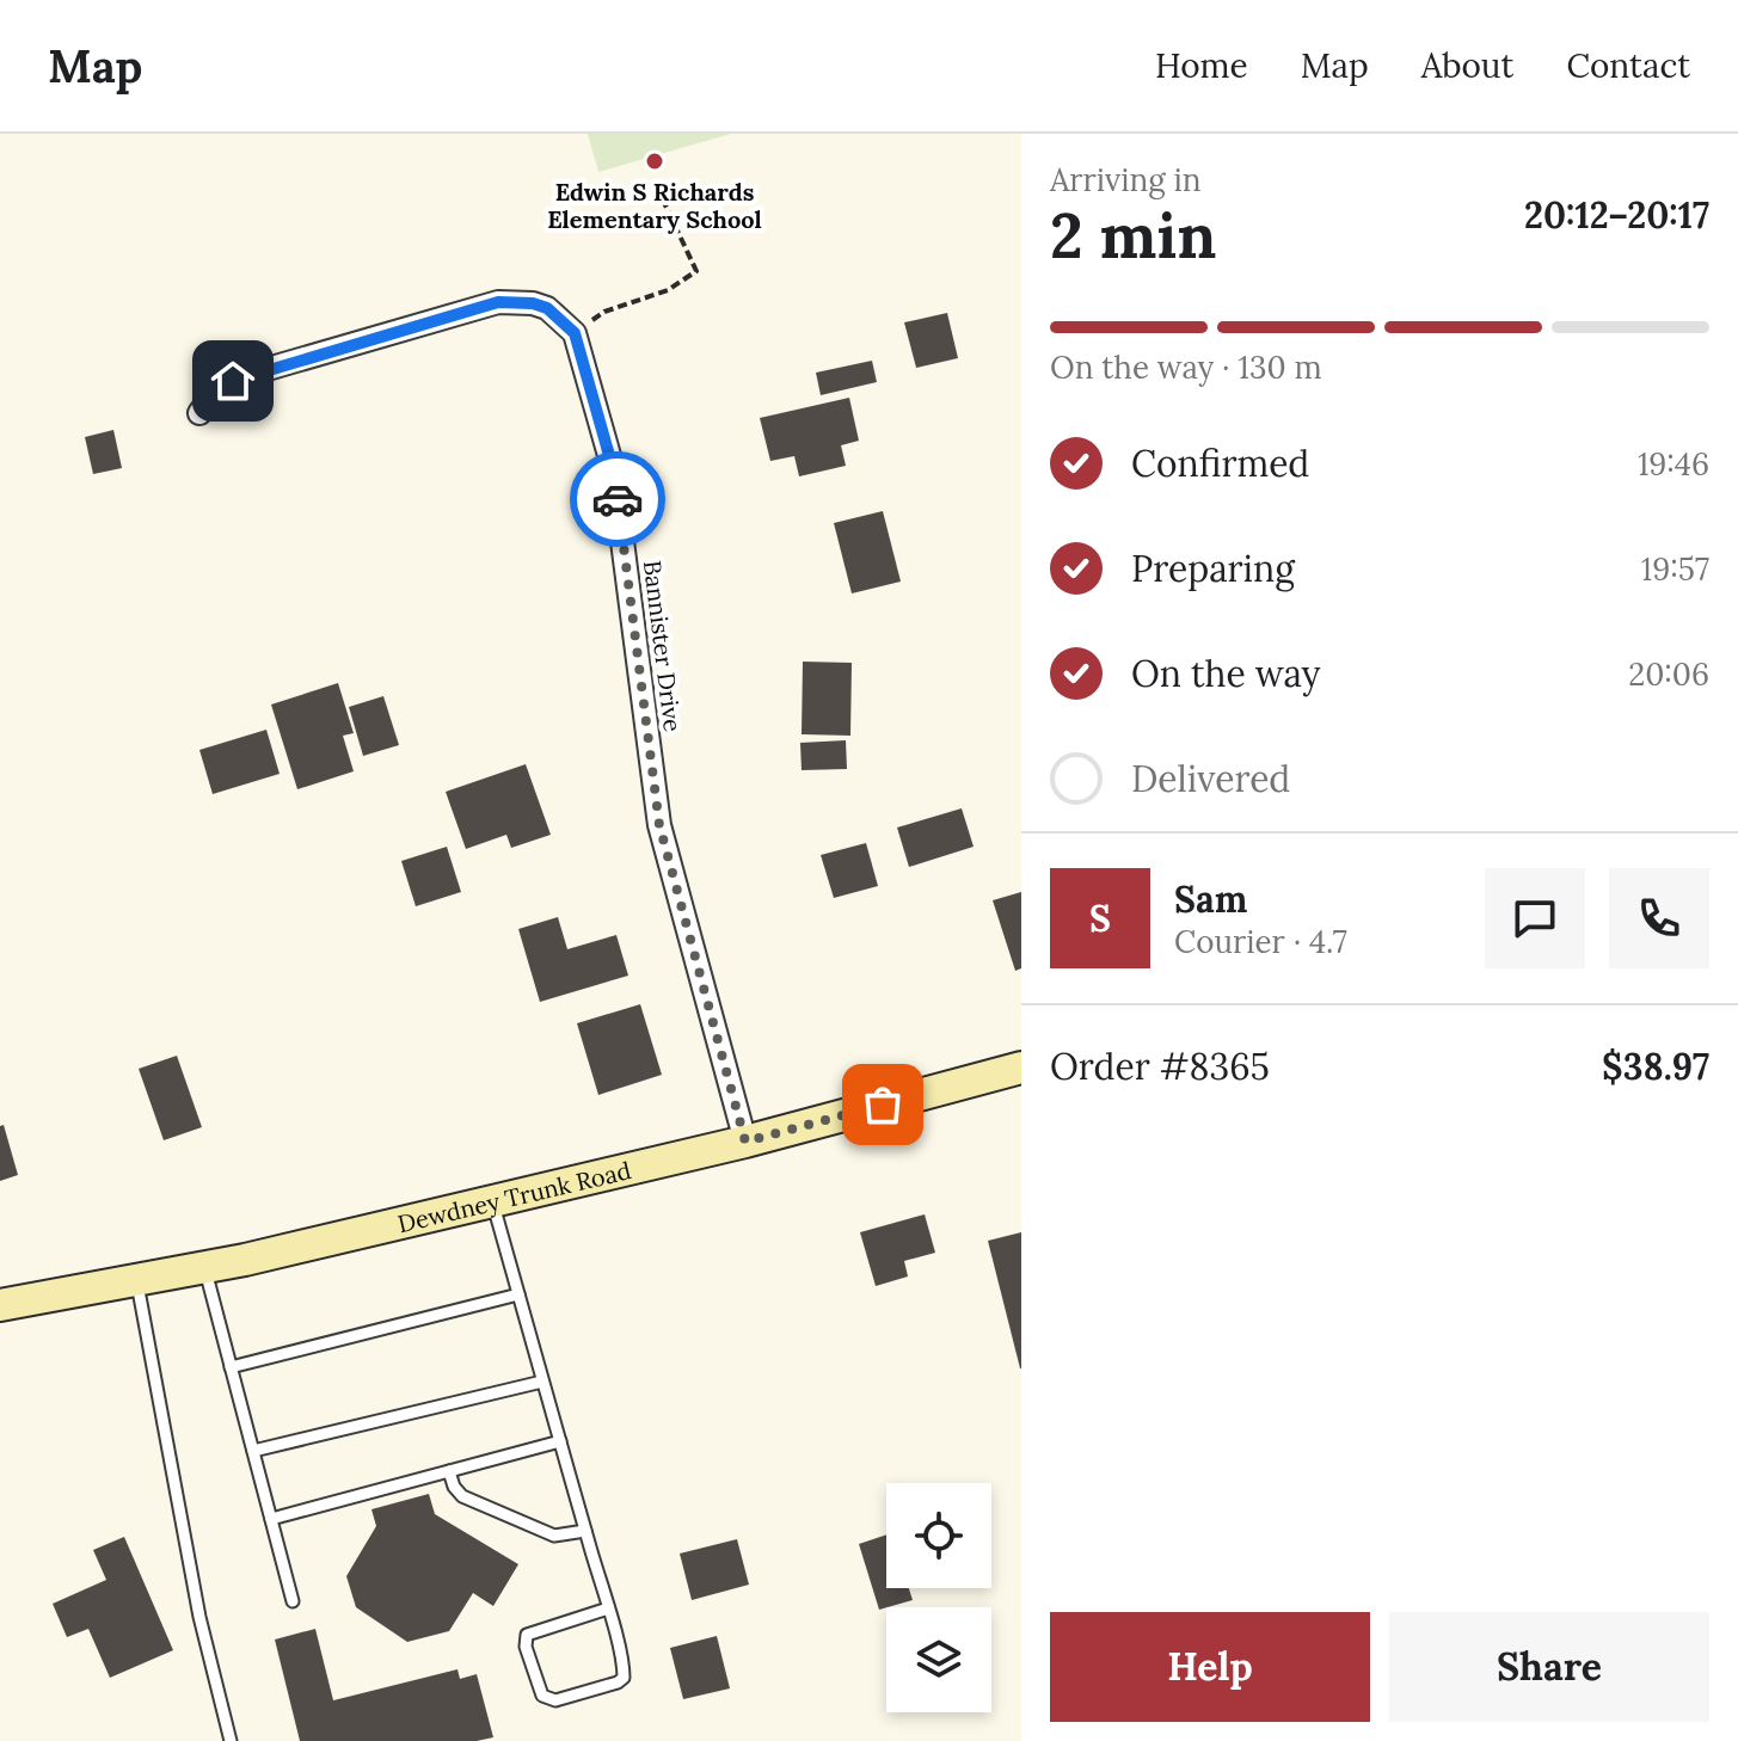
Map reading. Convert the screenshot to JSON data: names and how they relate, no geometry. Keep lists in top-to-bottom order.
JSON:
{
  "streets": {
    "main road": ["Dewdney Trunk Road"],
    "street": ["Bannister Drive"]
  },
  "crossings": [
    ["Bannister Drive", "Dewdney Trunk Road"]
  ],
  "places": ["Edwin S Richards Elementary School"],
  "page": {
    "header": "Map",
    "nav": [
      "Home",
      "Map",
      "About",
      "Contact"
    ],
    "heading": ["2 min", "Arriving in", "20:12–20:17"],
    "panel": [
      "Sam",
      "Courier · 4.7",
      "Order #8365",
      "$38.97"
    ],
    "bar": "On the way · 130 m",
    "list": [
      ["Confirmed", "19:46"],
      ["Preparing", "19:57"],
      ["On the way", "20:06"],
      "Delivered"
    ],
    "round": "S",
    "buttons": ["Help", "Share"]
  }
}
